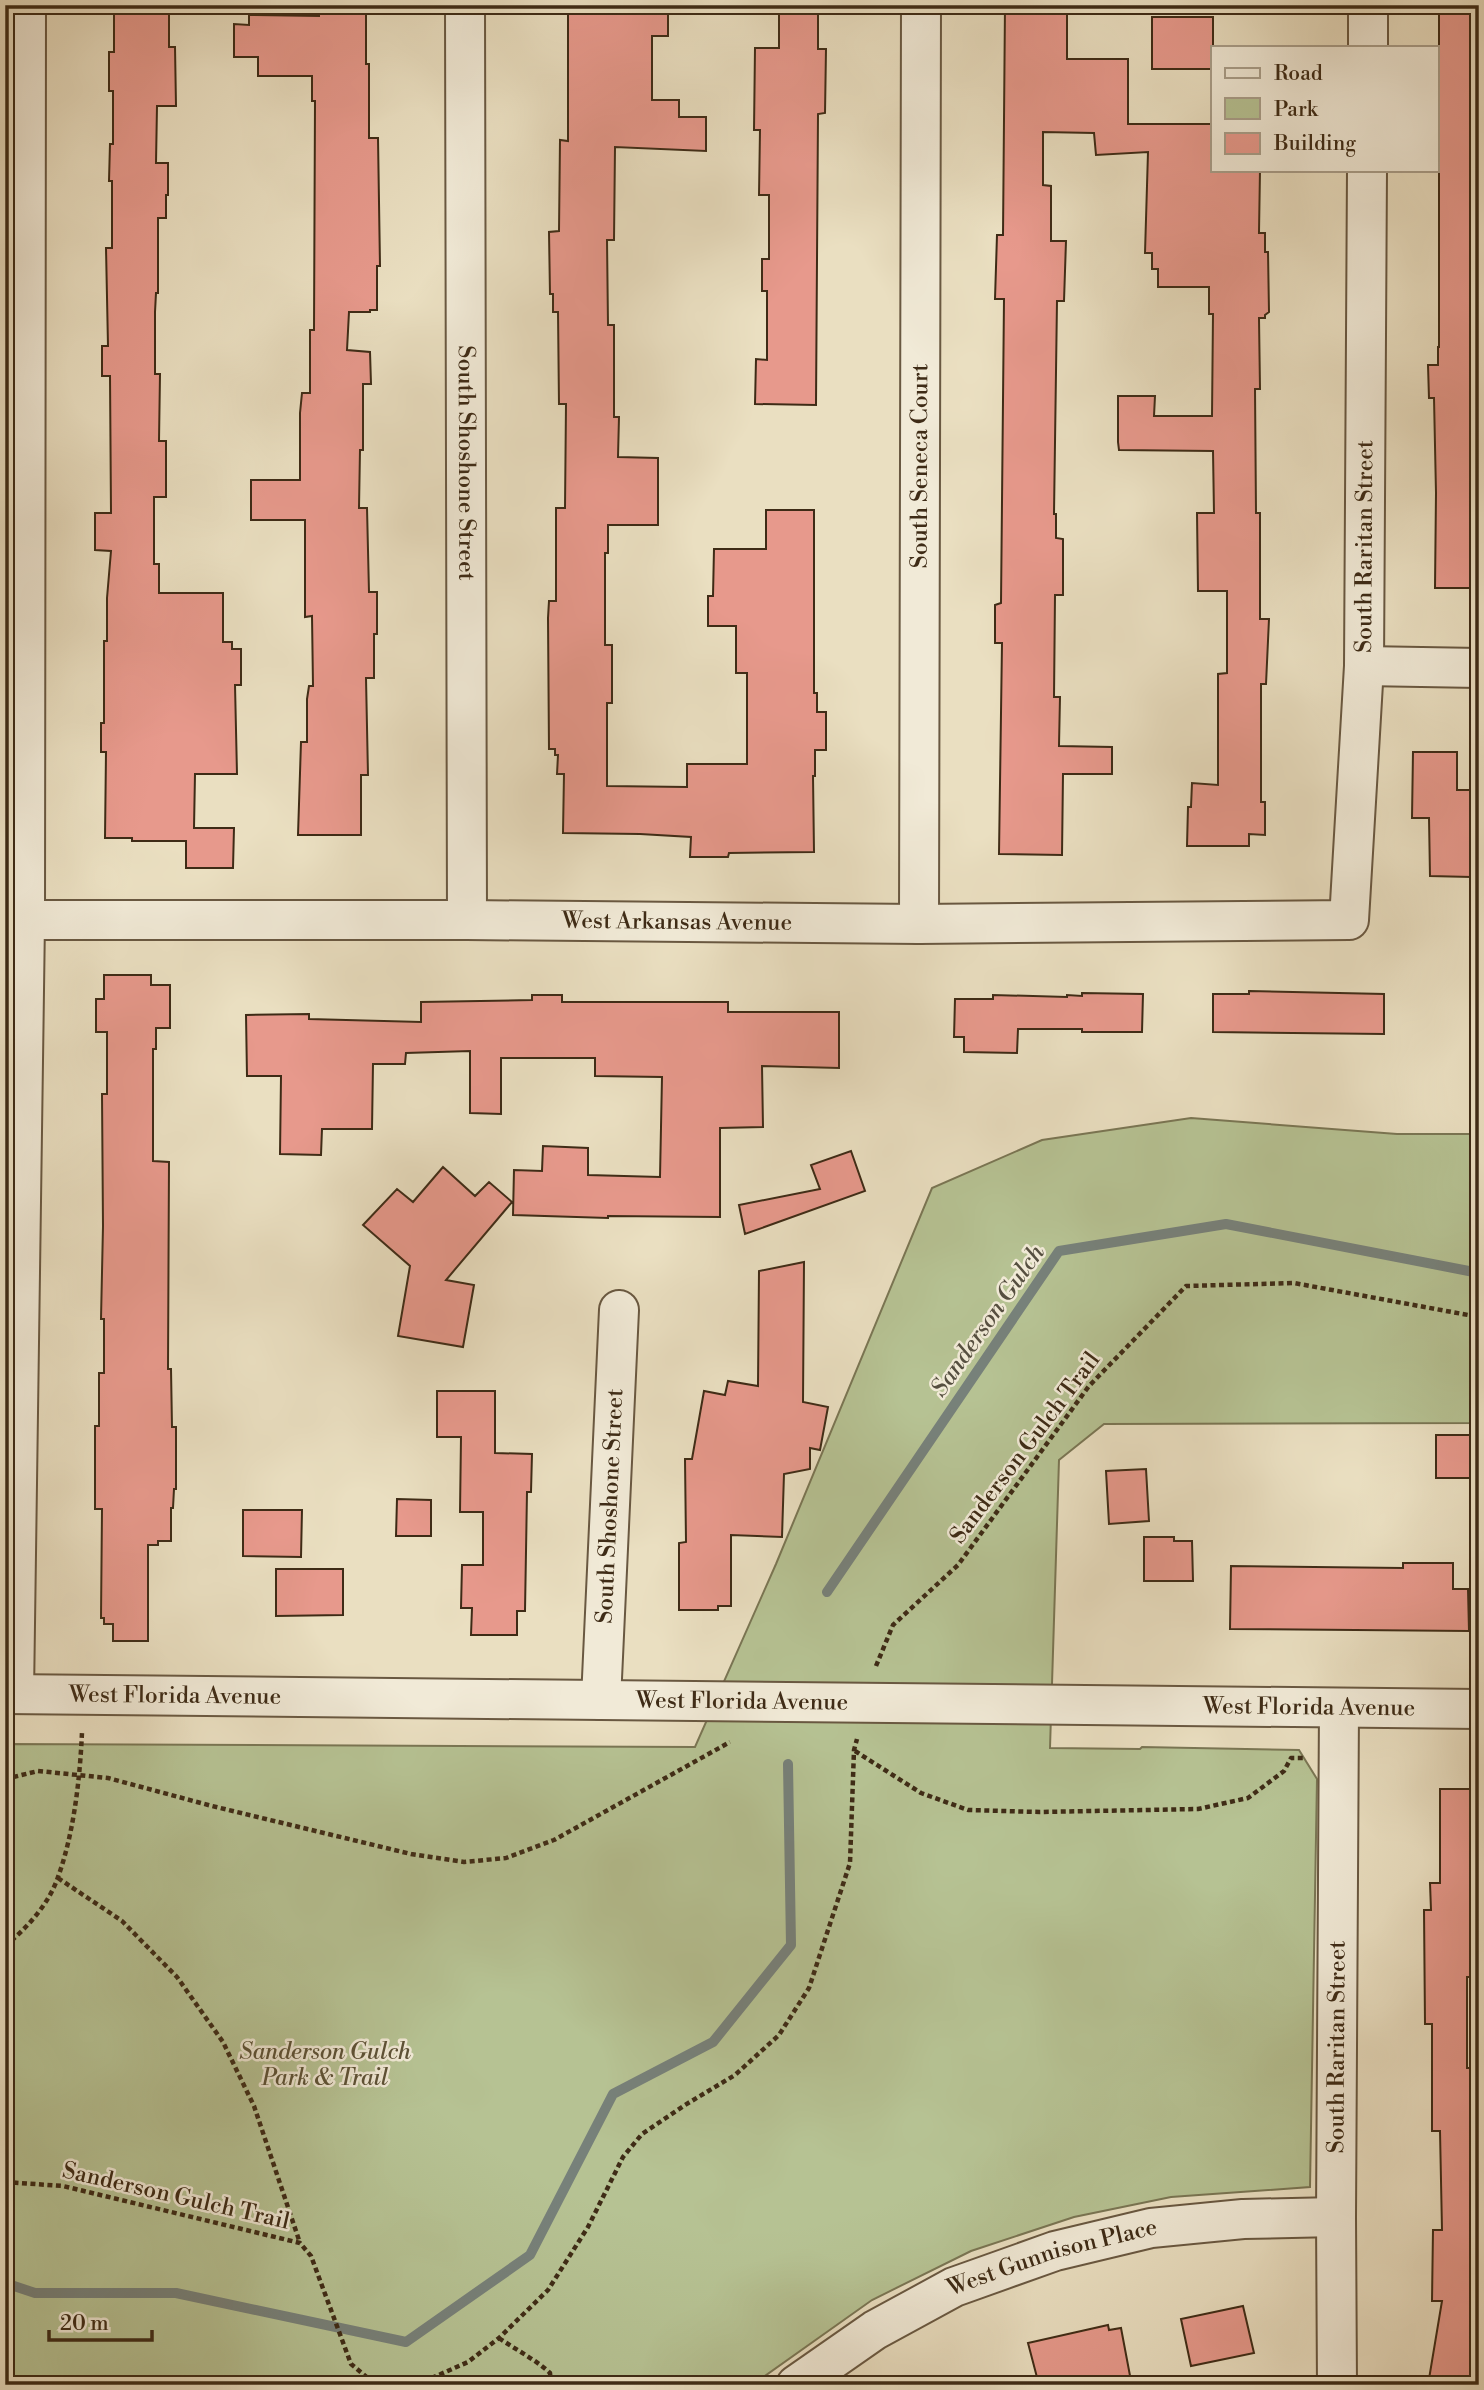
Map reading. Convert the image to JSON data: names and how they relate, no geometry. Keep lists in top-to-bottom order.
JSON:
{
  "streets": {
    "street": [
      "South Shoshone Street",
      "South Seneca Court",
      "South Raritan Street",
      "West Arkansas Avenue",
      "West Florida Avenue",
      "West Gunnison Place"
    ],
    "path": ["Sanderson Gulch Trail"]
  },
  "crossings": [
    ["South Shoshone Street", "West Arkansas Avenue"],
    ["South Shoshone Street", "West Florida Avenue"],
    ["South Seneca Court", "West Arkansas Avenue"],
    ["South Raritan Street", "West Arkansas Avenue"],
    ["South Raritan Street", "West Florida Avenue"],
    ["South Raritan Street", "West Gunnison Place"]
  ],
  "water": ["Sanderson Gulch"],
  "parks": ["Sanderson Gulch Park & Trail"],
  "legend": ["Road", "Park", "Building"],
  "scale_bar": "20 m"
}
